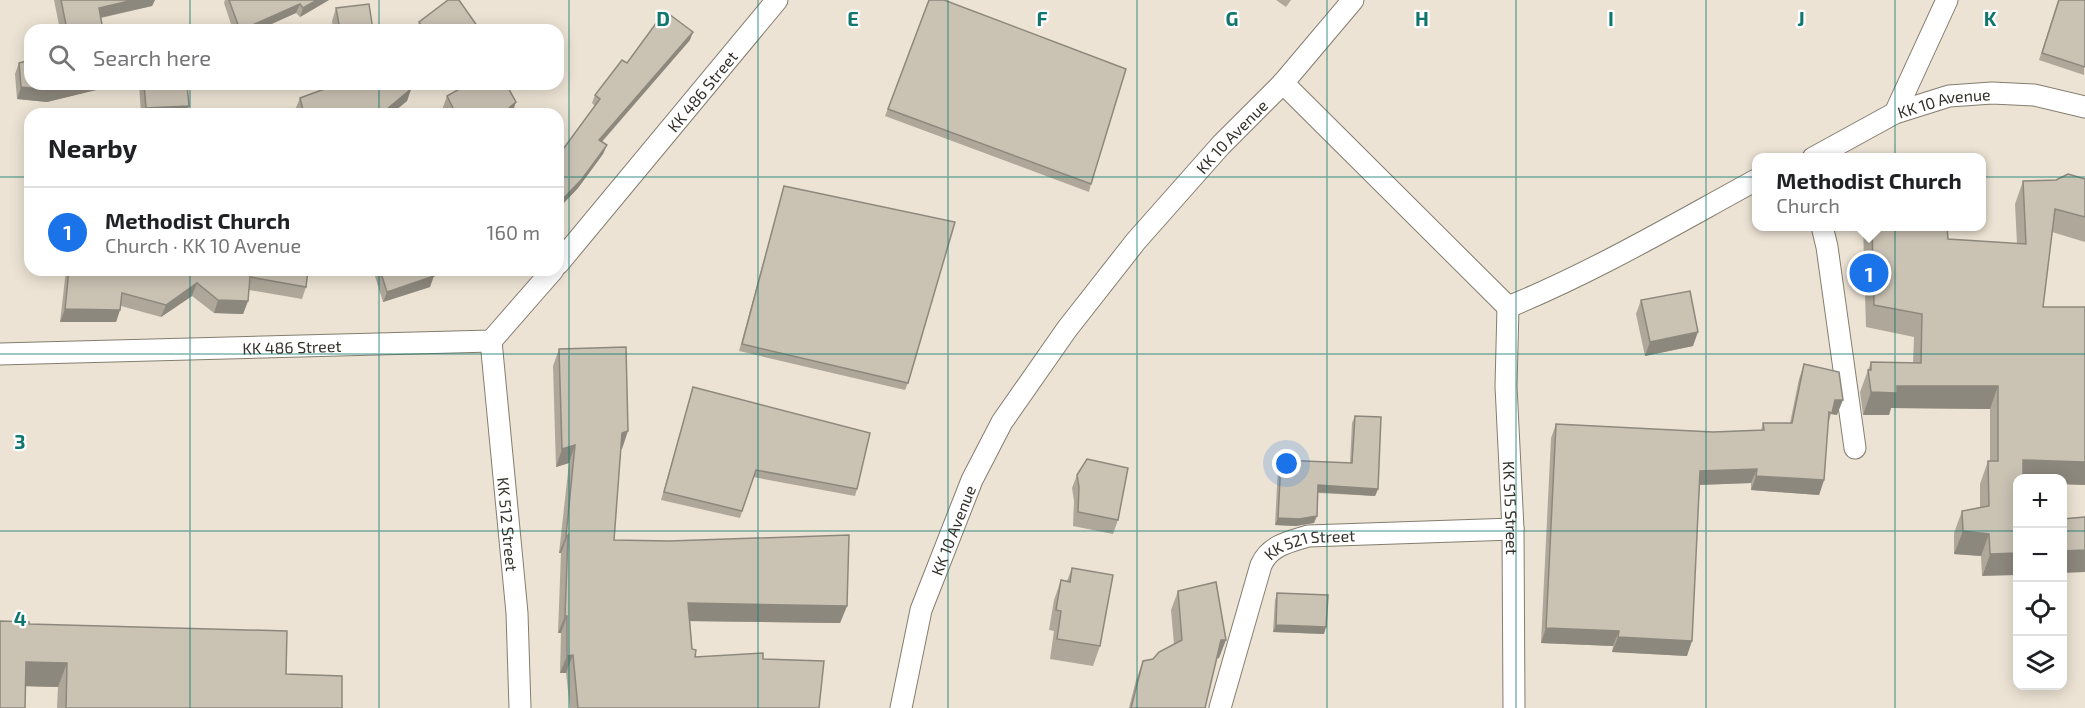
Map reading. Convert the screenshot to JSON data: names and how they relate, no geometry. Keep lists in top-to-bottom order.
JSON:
{
  "streets": {
    "street": [
      "KK 486 Street",
      "KK 10 Avenue",
      "KK 515 Street",
      "KK 512 Street",
      "KK 521 Street"
    ]
  },
  "crossings": [
    ["KK 486 Street", "KK 512 Street"],
    ["KK 515 Street", "KK 521 Street"]
  ],
  "page": {
    "search": "Search here",
    "heading": "Nearby",
    "popup": ["Methodist Church", "Church"],
    "list": [
      {
        "mark": "1",
        "name": "Methodist Church",
        "note": "Church · KK 10 Avenue",
        "value": "160 m"
      }
    ],
    "pins": "1",
    "map_buttons": ["+", "−"]
  },
  "grid": {
    "columns": [
      "D",
      "E",
      "F",
      "G",
      "H",
      "I",
      "J",
      "K"
    ],
    "rows": ["3", "4"]
  }
}
